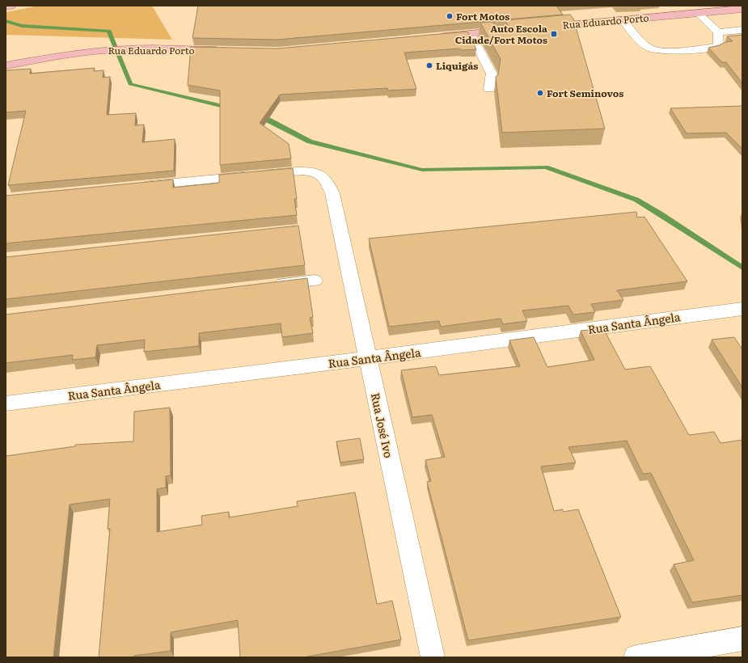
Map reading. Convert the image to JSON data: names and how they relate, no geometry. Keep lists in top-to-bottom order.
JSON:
{
  "streets": {
    "main road": ["Rua Eduardo Porto"],
    "street": ["Rua Santa Ângela", "Rua José Ivo"]
  },
  "crossings": [
    ["Rua Santa Ângela", "Rua José Ivo"]
  ],
  "places": {
    "other": ["Fort Motos", "Liquigás", "Fort Seminovos"],
    "transit": ["Auto Escola Cidade/Fort Motos"]
  }
}
